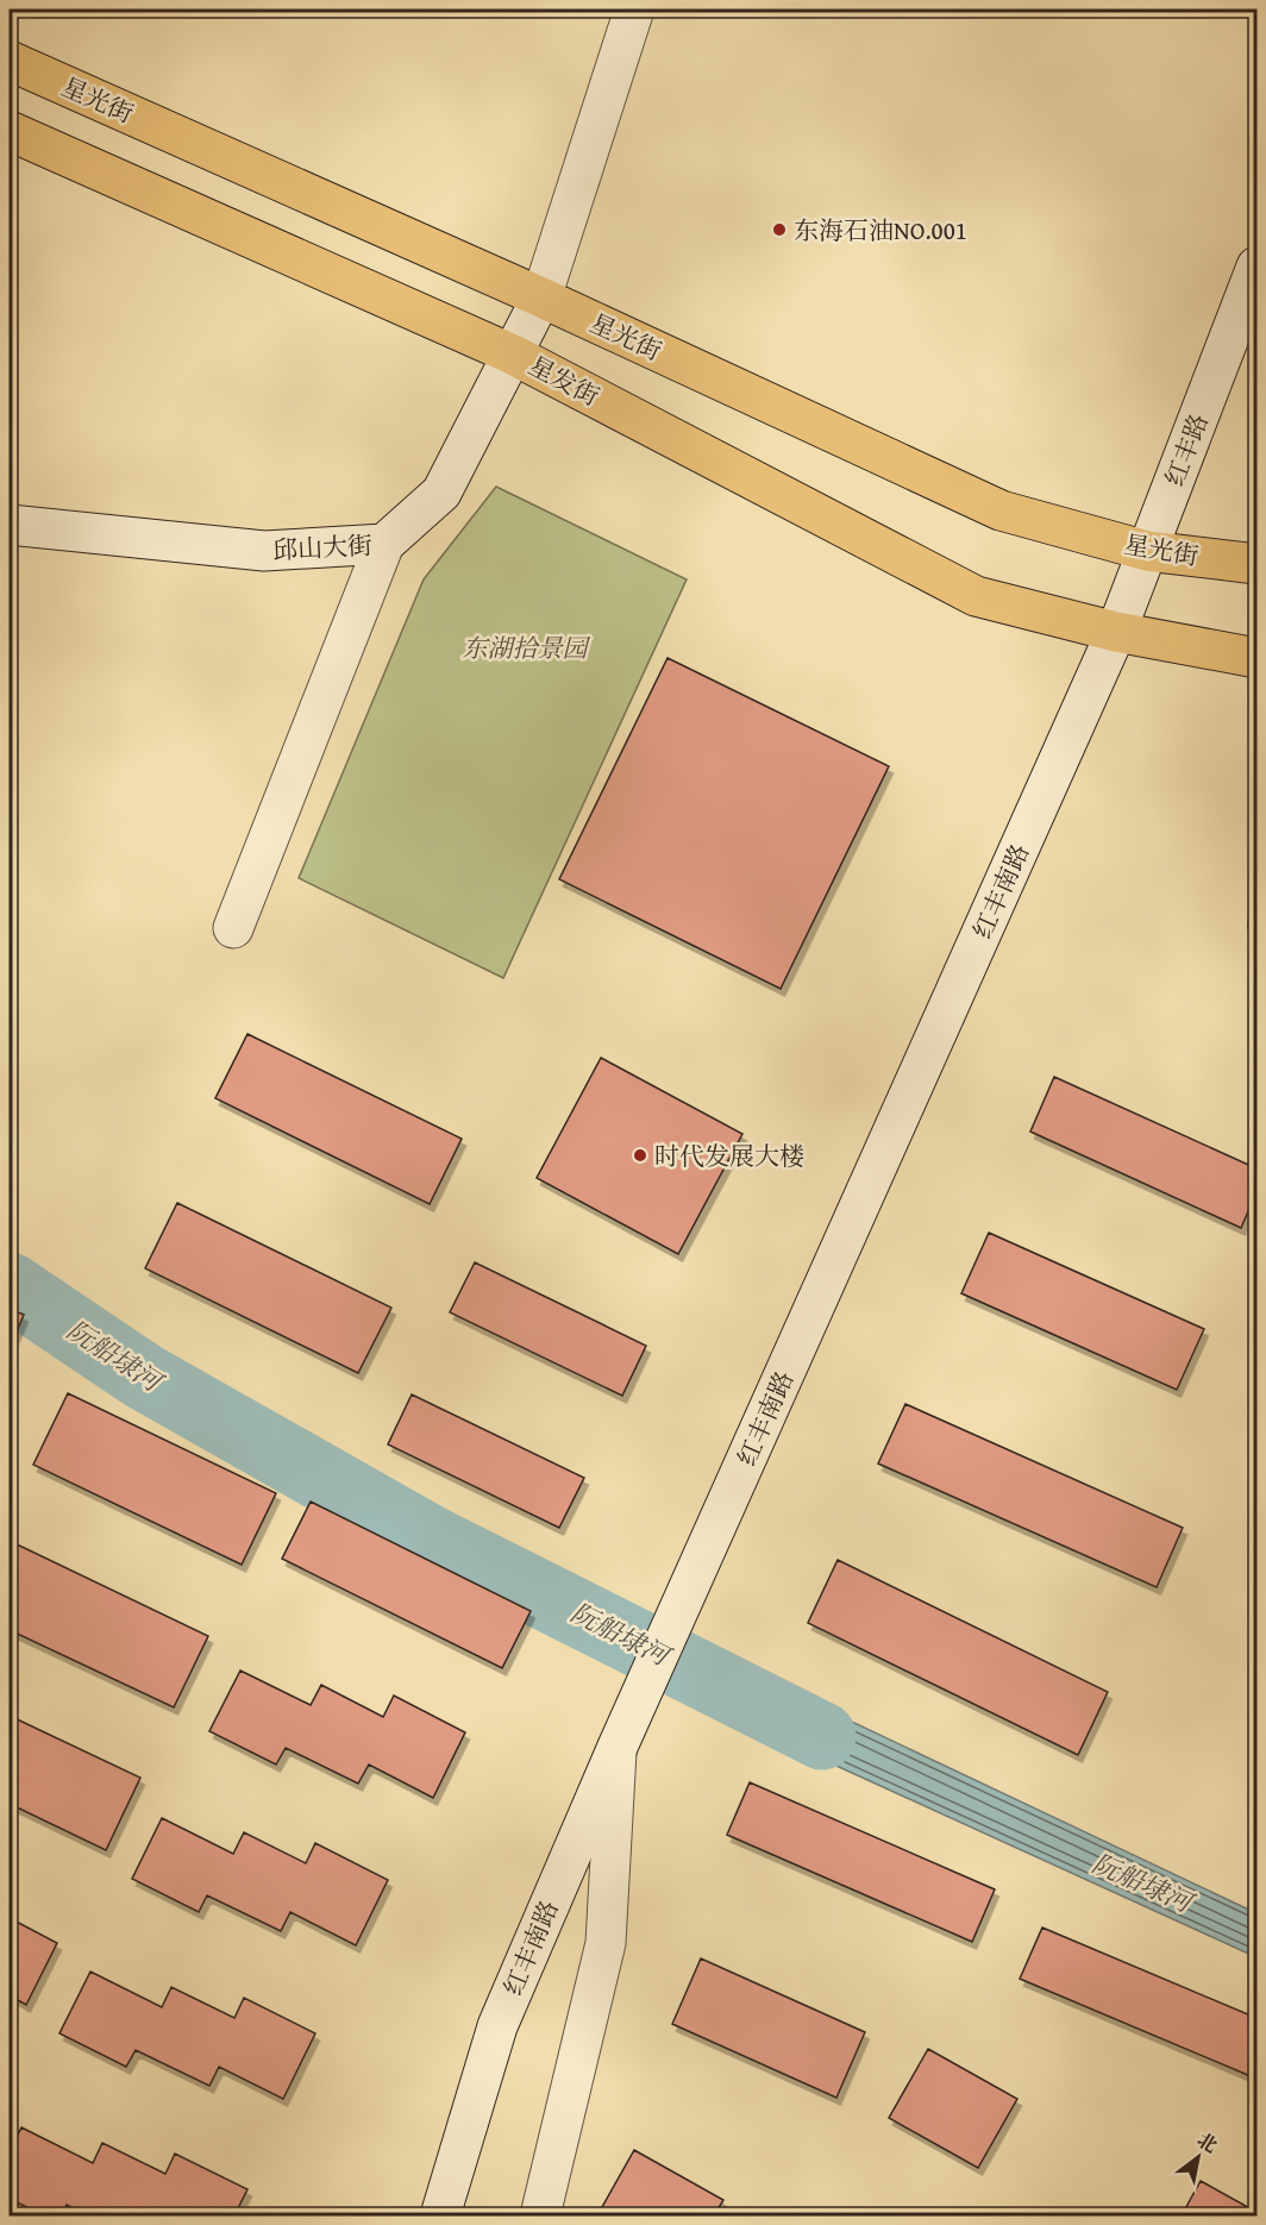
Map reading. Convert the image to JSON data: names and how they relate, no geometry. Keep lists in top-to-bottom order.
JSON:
{
  "streets": {
    "main road": ["星光街", "星发街"],
    "street": ["红丰路", "邱山大街", "红丰南路"]
  },
  "crossings": [
    ["星光街", "红丰路"],
    ["星光街", "邱山大街"],
    ["星发街", "红丰路"],
    ["星发街", "邱山大街"],
    ["星发街", "红丰南路"],
    ["红丰路", "红丰南路"]
  ],
  "water": ["阮船埭河"],
  "parks": ["东湖拾景园"],
  "places": ["东海石油NO.001", "时代发展大楼"],
  "north": "top right"
}
